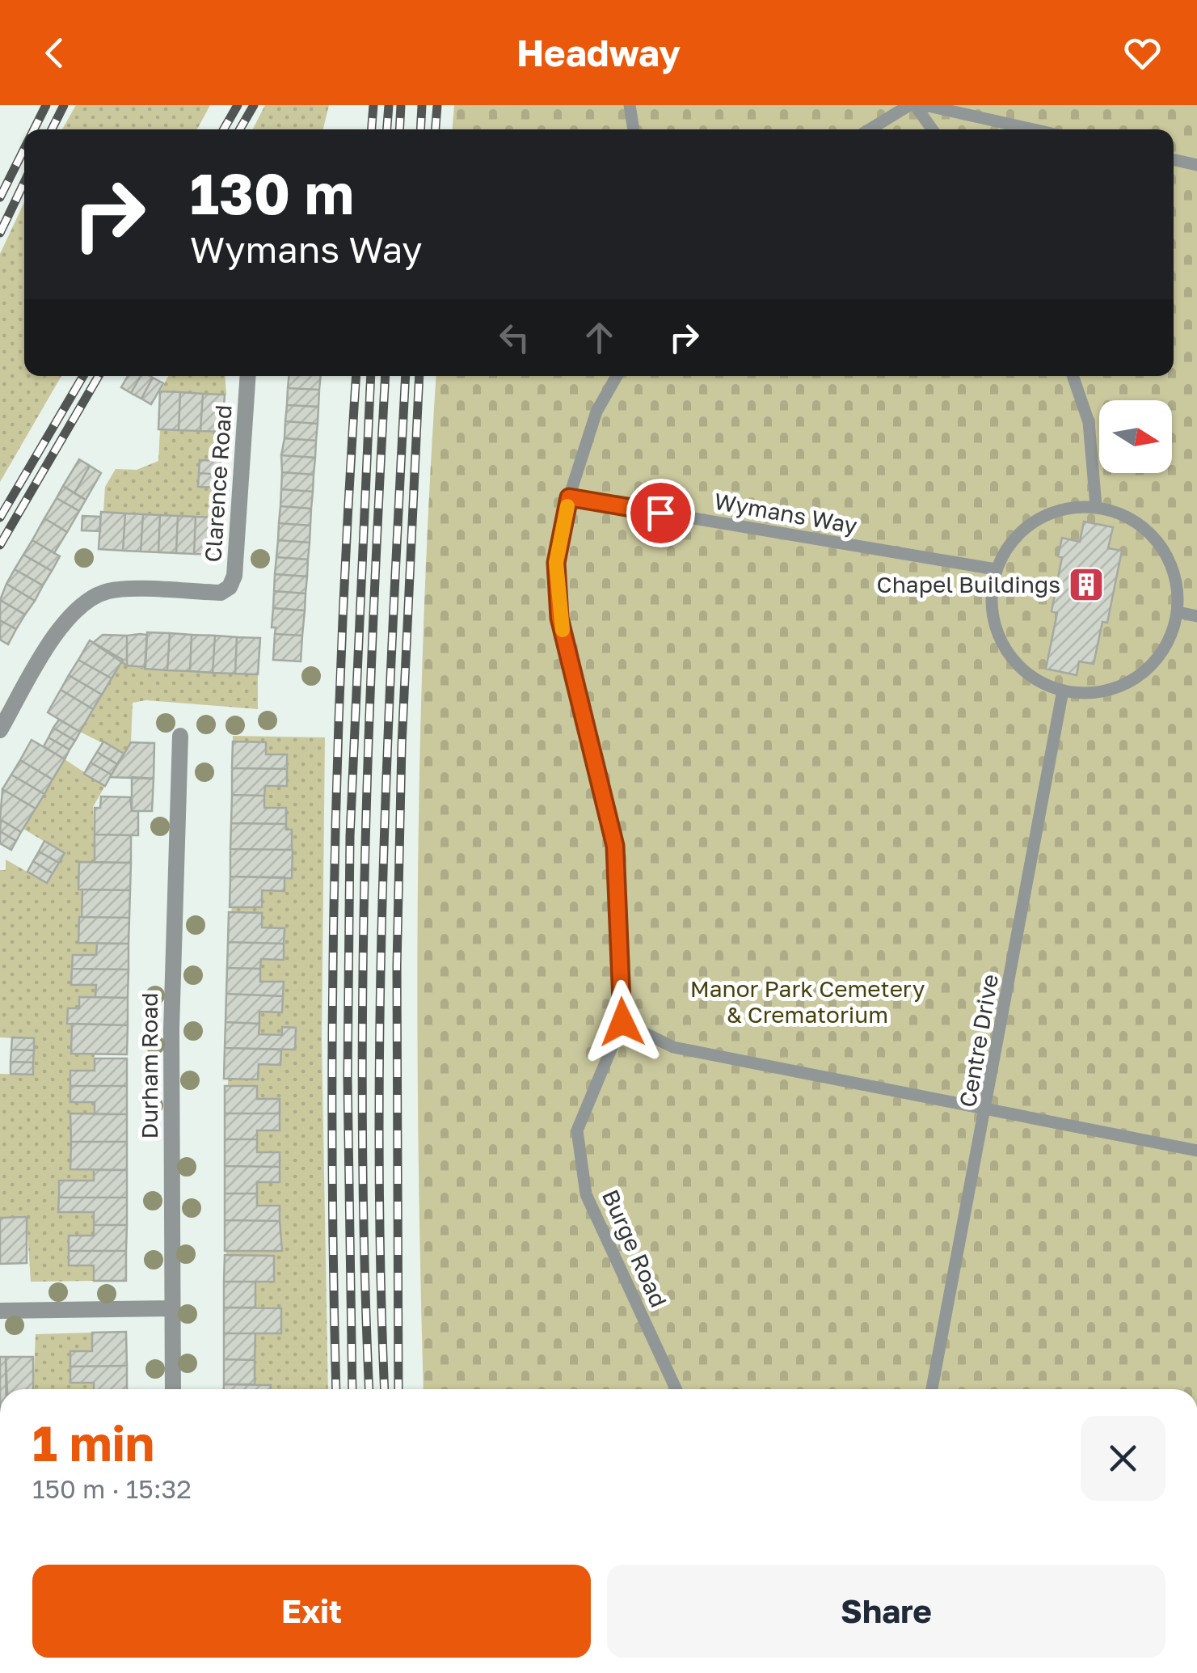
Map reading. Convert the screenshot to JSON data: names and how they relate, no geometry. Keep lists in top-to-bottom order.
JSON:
{
  "streets": {
    "street": ["Clarence Road", "Durham Road"],
    "lane": ["Wymans Way", "Centre Drive", "Burge Road"]
  },
  "crossings": [
    ["Wymans Way", "Centre Drive"]
  ],
  "parks": ["Manor Park Cemetery & Crematorium"],
  "places": {
    "building": ["Chapel Buildings"]
  },
  "north": "right",
  "page": {
    "header": "Headway",
    "turn": ["130 m", "Wymans Way"],
    "heading": ["1 min", "150 m · 15:32"],
    "buttons": ["Exit", "Share"]
  }
}
